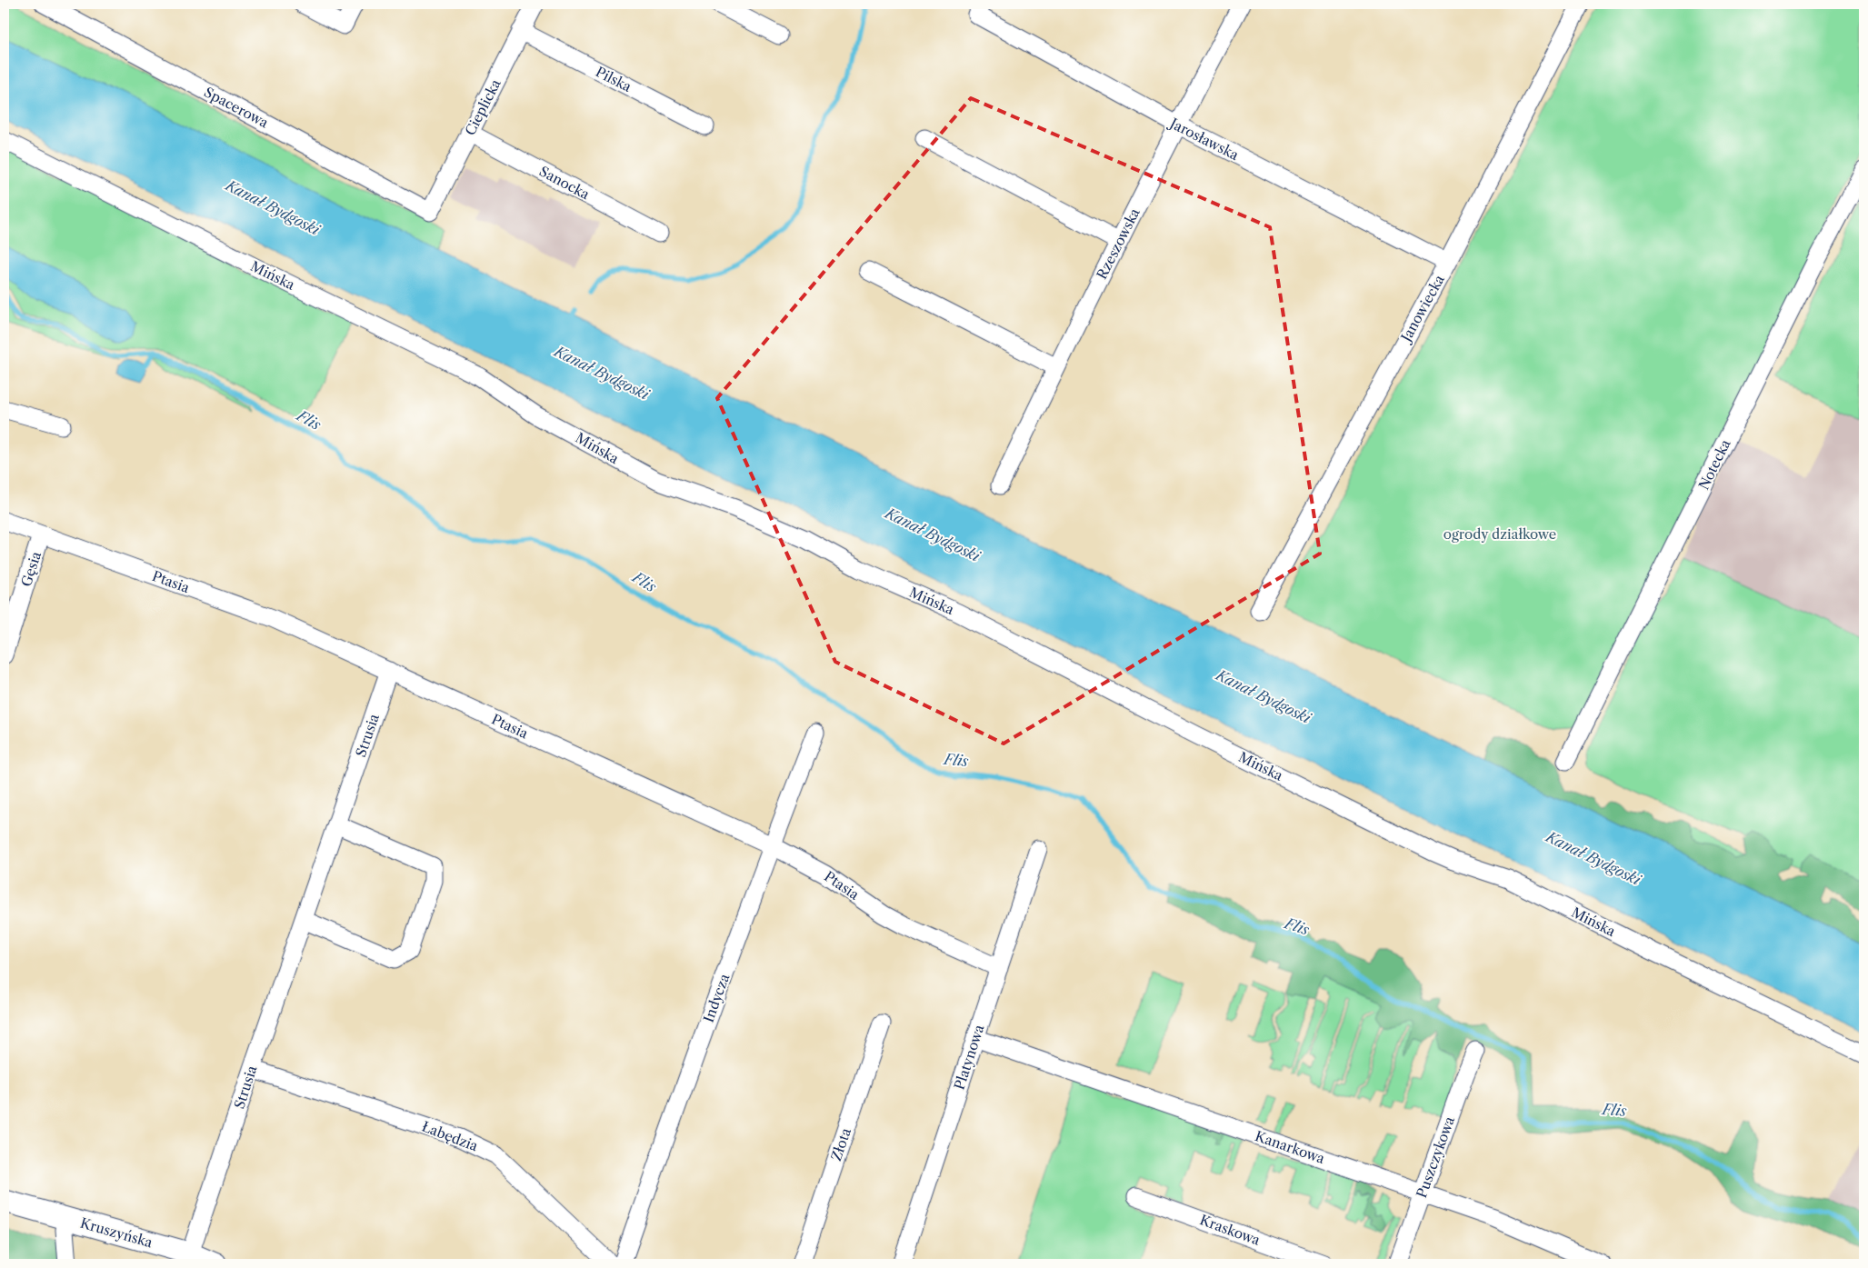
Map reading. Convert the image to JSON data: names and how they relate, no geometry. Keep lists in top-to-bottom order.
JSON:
{
  "streets": {
    "street": [
      "Pilska",
      "Spacerowa",
      "Cieplicka",
      "Jarosławska",
      "Sanocka",
      "Rzeszowska",
      "Mińska",
      "Janowiecka",
      "Notecka",
      "Gęsia",
      "Ptasia",
      "Strusia",
      "Indycza",
      "Platynowa",
      "Łabędzia",
      "Złota",
      "Kanarkowa",
      "Puszczykowa",
      "Kraskowa",
      "Kruszyńska"
    ]
  },
  "crossings": [
    ["Pilska", "Cieplicka"],
    ["Spacerowa", "Cieplicka"],
    ["Cieplicka", "Sanocka"],
    ["Jarosławska", "Rzeszowska"],
    ["Jarosławska", "Janowiecka"],
    ["Gęsia", "Ptasia"],
    ["Ptasia", "Strusia"],
    ["Ptasia", "Indycza"],
    ["Ptasia", "Platynowa"],
    ["Strusia", "Łabędzia"],
    ["Strusia", "Kruszyńska"],
    ["Platynowa", "Kanarkowa"],
    ["Kanarkowa", "Puszczykowa"]
  ],
  "water": ["Kanał Bydgoski", "Flis"],
  "parks": ["ogrody działkowe"]
}
